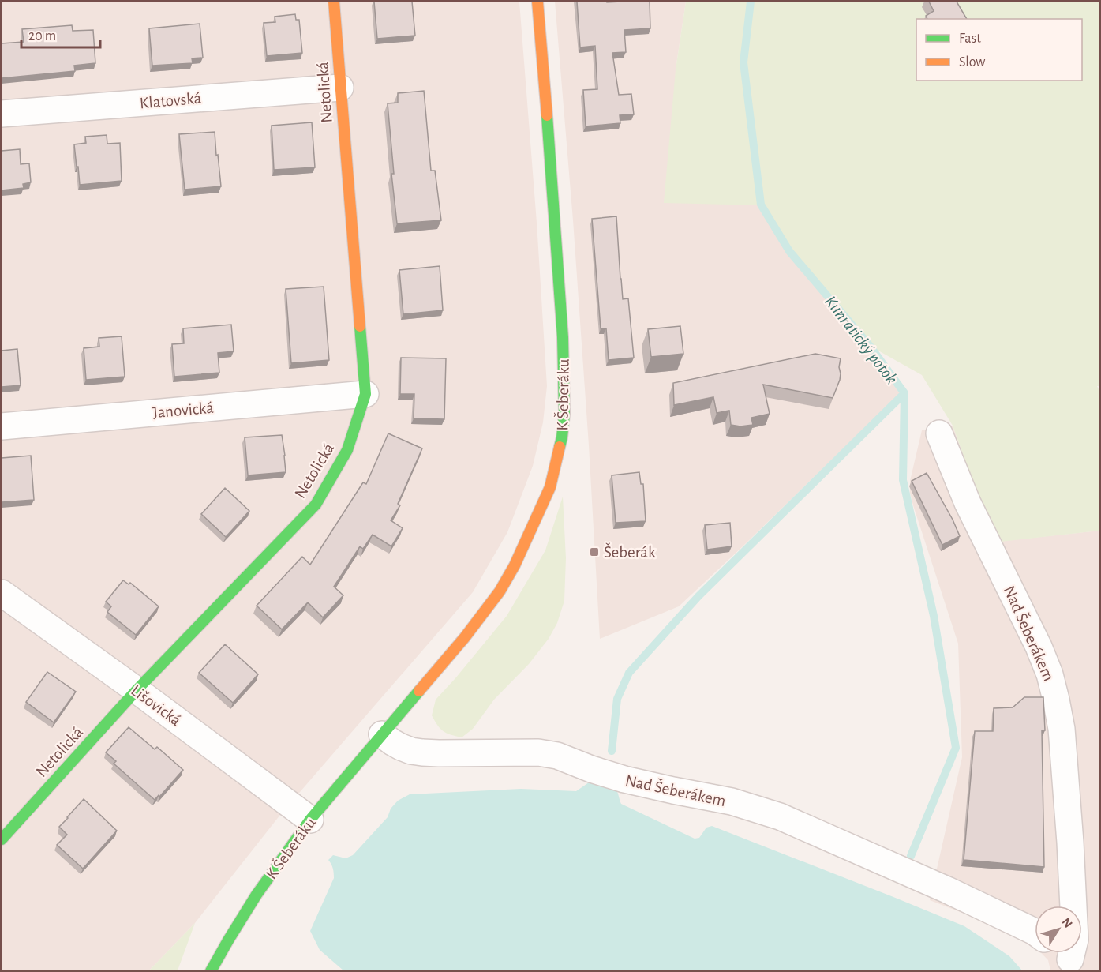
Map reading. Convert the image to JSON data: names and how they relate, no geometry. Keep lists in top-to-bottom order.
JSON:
{
  "streets": {
    "street": [
      "Netolická",
      "Klatovská",
      "K Šeberáku",
      "Janovická",
      "Nad Šeberákem",
      "Lišovická"
    ]
  },
  "crossings": [
    ["Netolická", "Klatovská"],
    ["Netolická", "Janovická"],
    ["Netolická", "Lišovická"],
    ["K Šeberáku", "Nad Šeberákem"],
    ["K Šeberáku", "Lišovická"]
  ],
  "water": ["Kunratický potok"],
  "places": {
    "transit": ["Šeberák"]
  },
  "legend": ["Fast", "Slow"],
  "scale_bar": "20 m",
  "north": "top right"
}
